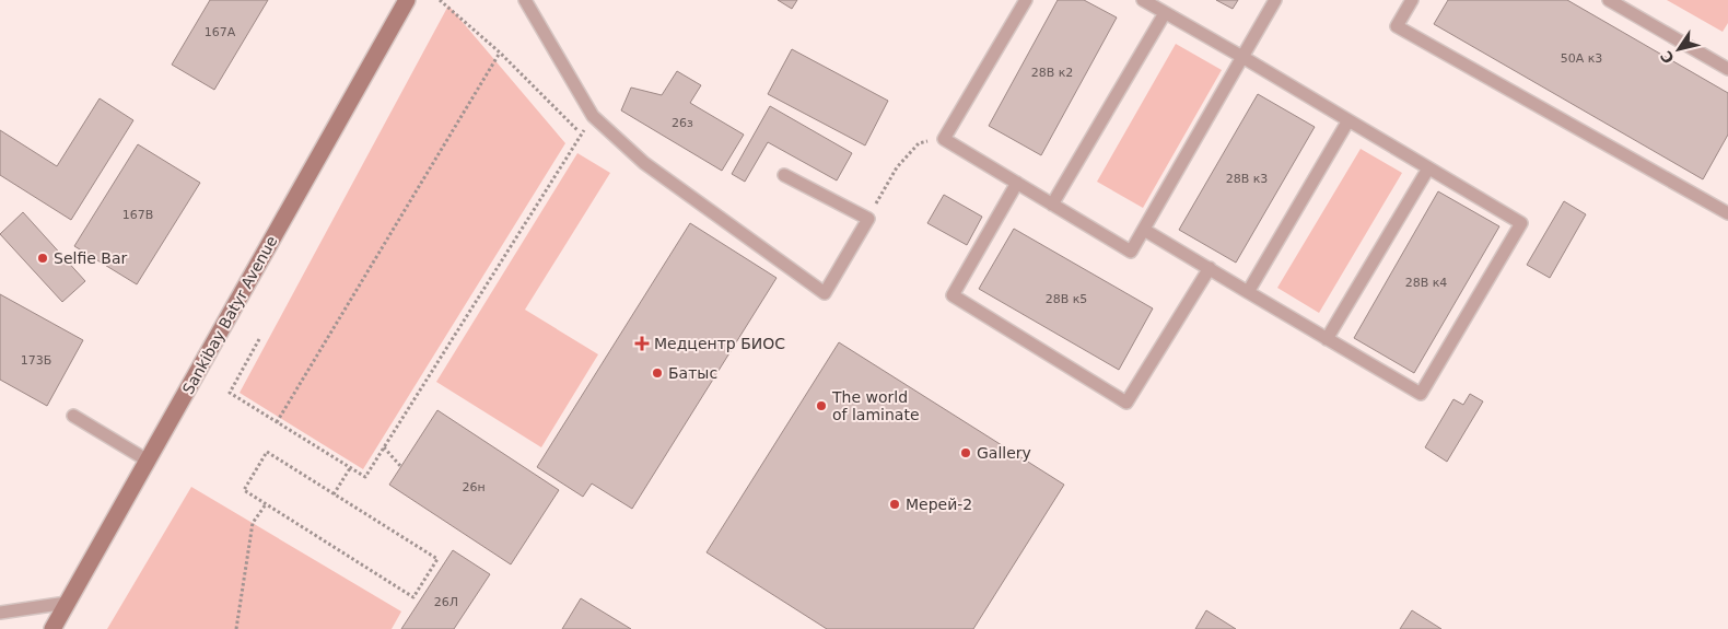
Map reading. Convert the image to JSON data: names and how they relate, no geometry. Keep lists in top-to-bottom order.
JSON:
{
  "streets": {
    "main road": ["Sankibay Batyr Avenue"]
  },
  "places": {
    "other": [
      "Selfie Bar",
      "Батыс",
      "The world of laminate",
      "Gallery",
      "Мерей-2"
    ],
    "health": ["Медцентр БИОС"]
  },
  "house_numbers": [
    "167A",
    "50А к3",
    "28В к2",
    "26з",
    "28В к3",
    "167В",
    "28В к4",
    "28В к5",
    "173Б",
    "26н",
    "26Л"
  ],
  "north": "bottom left"
}
